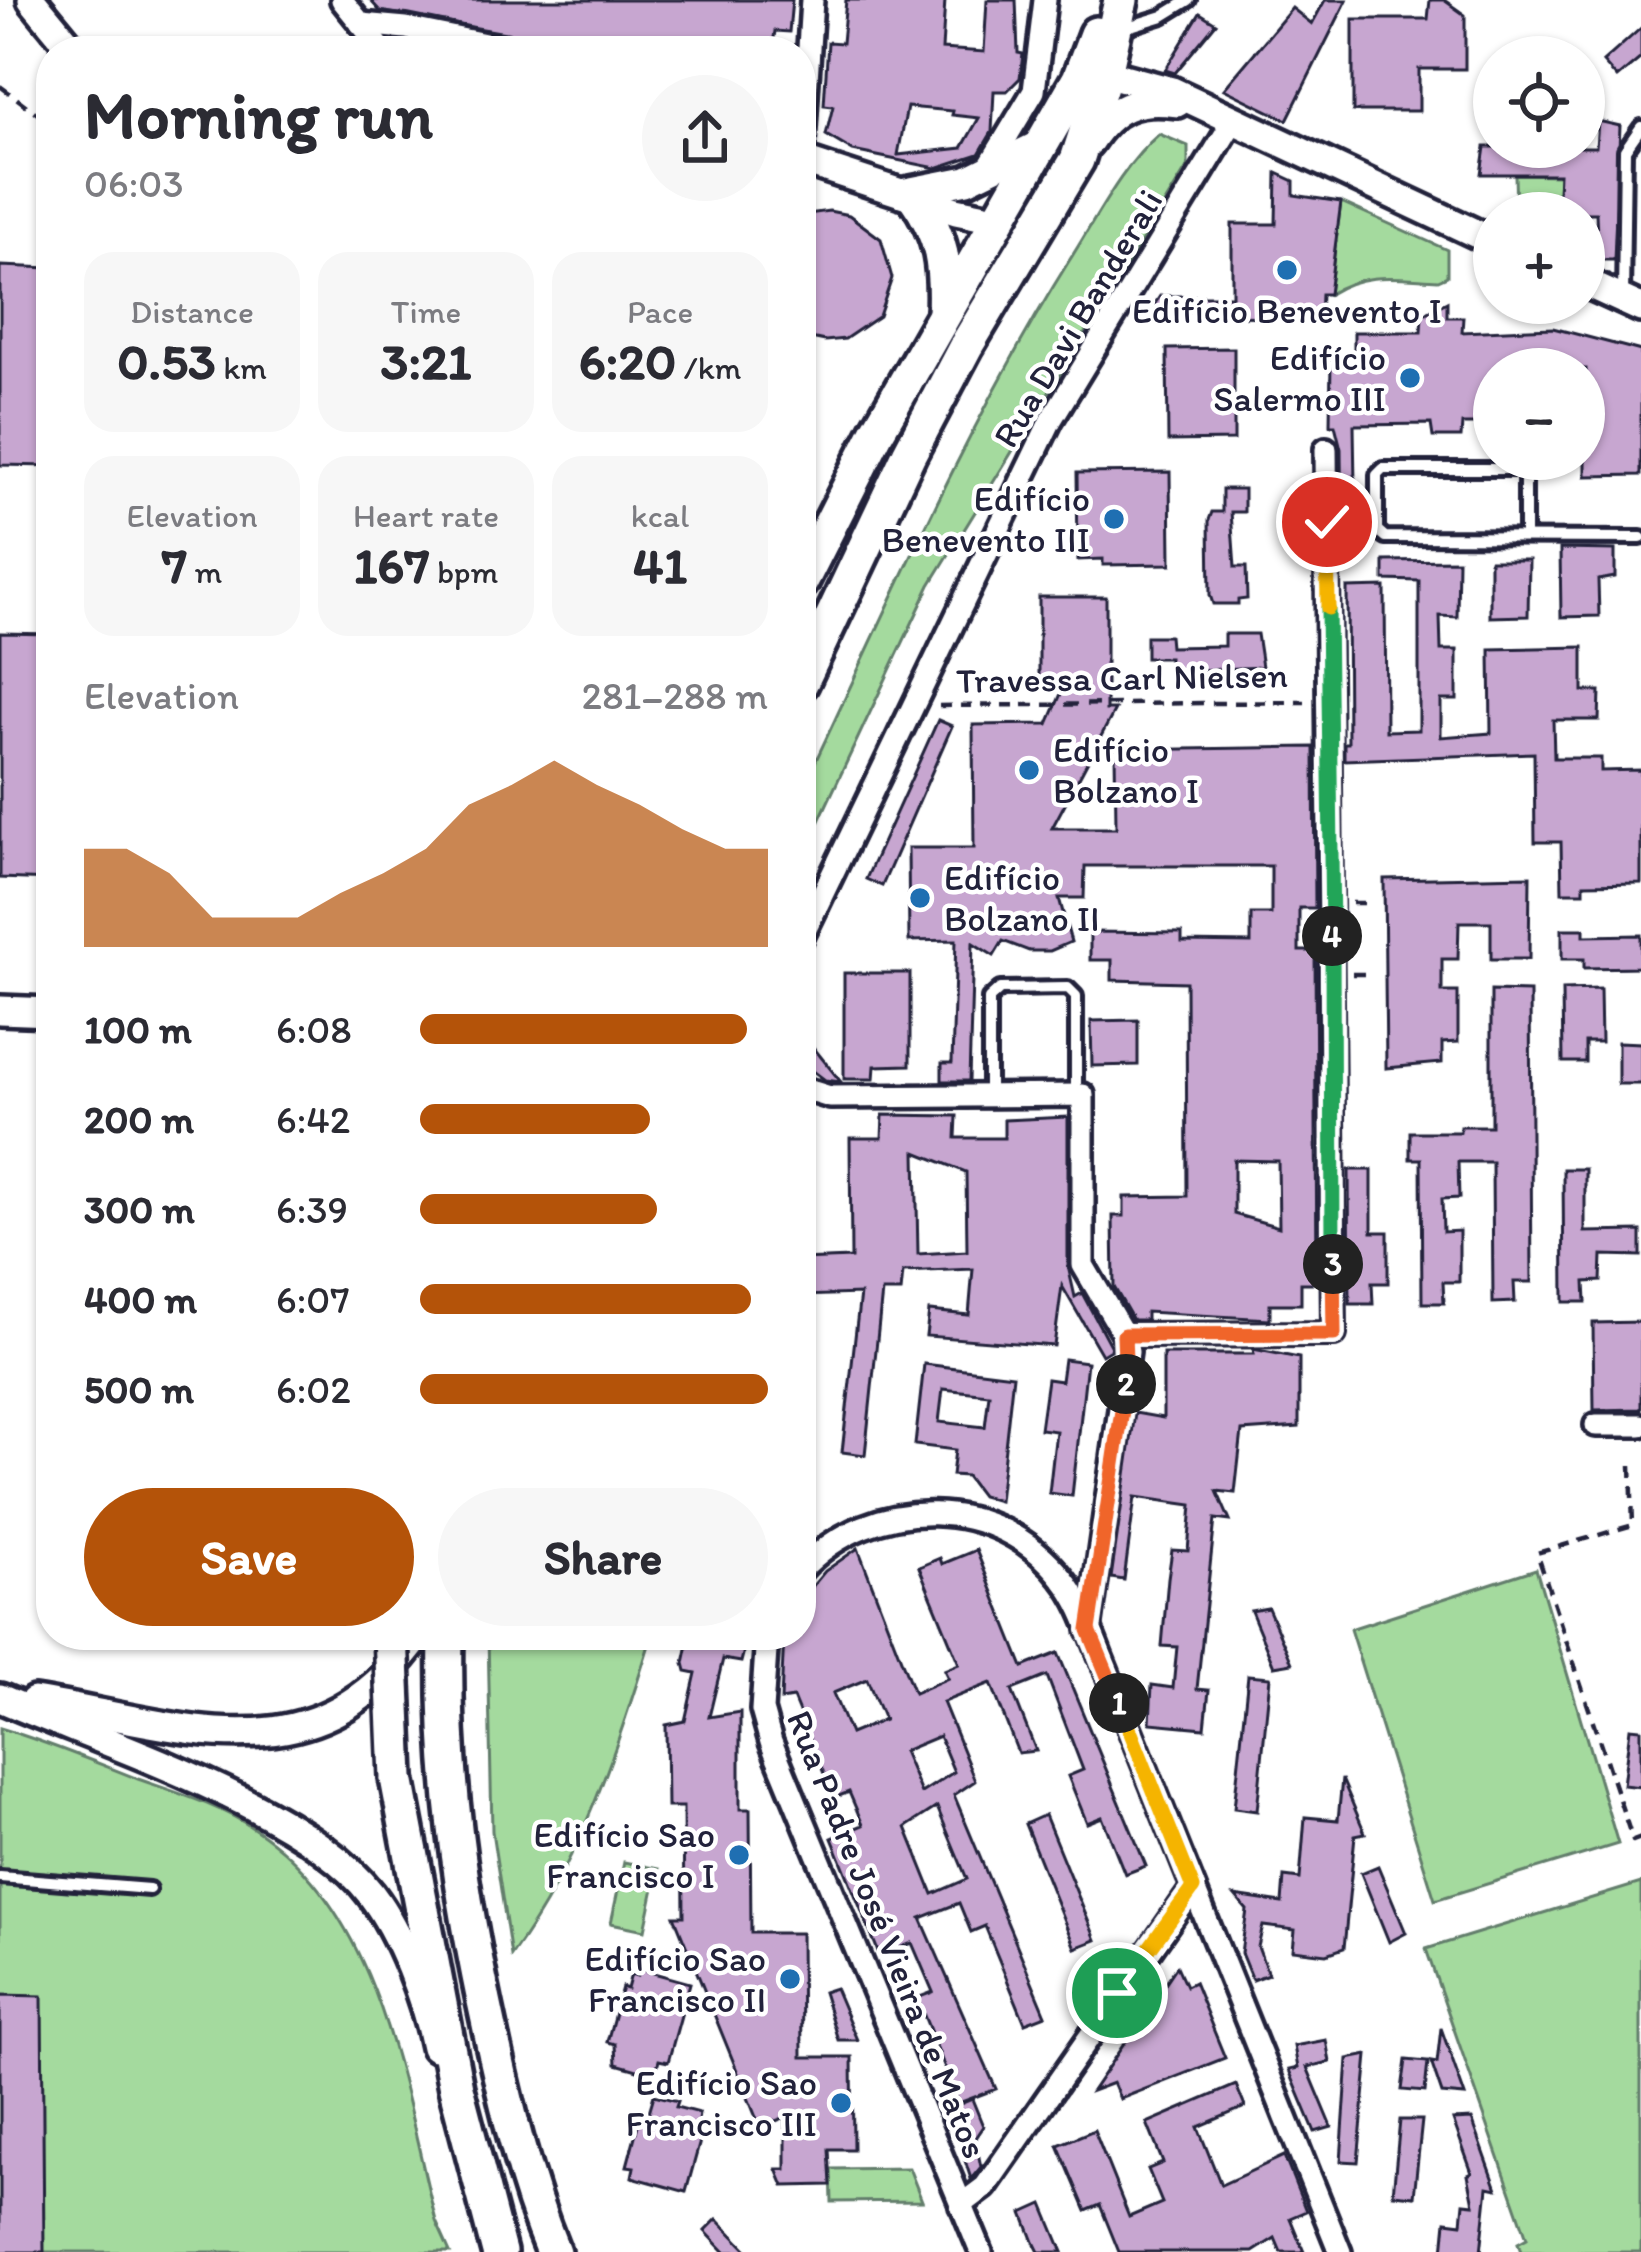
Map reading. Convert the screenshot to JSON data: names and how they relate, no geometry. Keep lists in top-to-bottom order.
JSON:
{
  "streets": {
    "street": ["Rua Davi Banderali", "Rua Padre José Vieira de Matos"],
    "path": ["Travessa Carl Nielsen"]
  },
  "crossings": [
    ["Rua Davi Banderali", "Travessa Carl Nielsen"]
  ],
  "places": [
    "Edifício Benevento I",
    "Edifício Salermo III",
    "Edifício Benevento III",
    "Edifício Bolzano I",
    "Edifício Bolzano II",
    "Edifício Sao Francisco I",
    "Edifício Sao Francisco II",
    "Edifício Sao Francisco III"
  ],
  "page": {
    "map_buttons": ["+", "−"],
    "heading": ["Morning run", "06:03"],
    "stats": [
      ["Distance", "0.53 km"],
      ["Time", "3:21"],
      ["Pace", "6:20 /km"],
      ["Elevation", "7 m"],
      ["Heart rate", "167 bpm"],
      ["kcal", "41"]
    ],
    "chart": ["Elevation", "281–288 m"],
    "pins": [
      "4",
      "3",
      "2",
      "1"
    ],
    "list": [
      {
        "name": "100 m",
        "note": "6:08"
      },
      {
        "name": "200 m",
        "note": "6:42"
      },
      {
        "name": "300 m",
        "note": "6:39"
      },
      {
        "name": "400 m",
        "note": "6:07"
      },
      {
        "name": "500 m",
        "note": "6:02"
      }
    ],
    "buttons": ["Save", "Share"]
  }
}
